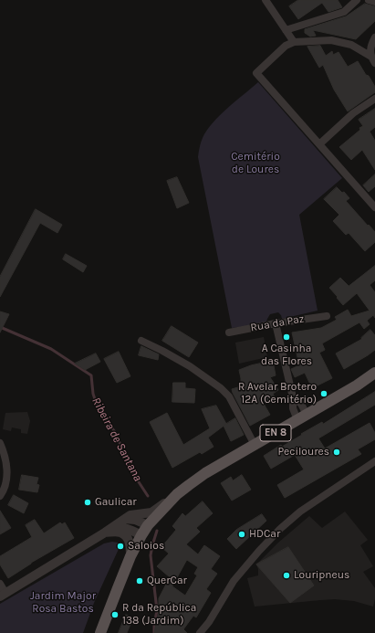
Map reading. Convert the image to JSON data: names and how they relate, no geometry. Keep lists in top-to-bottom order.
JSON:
{
  "streets": {
    "main road": ["EN 8"],
    "street": ["Rua da Paz"]
  },
  "water": ["Ribeira de Santana"],
  "parks": ["Cemitério de Loures", "Jardim Major Rosa Bastos"],
  "places": [
    "A Casinha das Flores",
    "R Avelar Brotero 12A (Cemitério)",
    "Peciloures",
    "Gaulicar",
    "HDCar",
    "Saloios",
    "Louripneus",
    "QuerCar",
    "R da República 138 (Jardim)"
  ]
}
